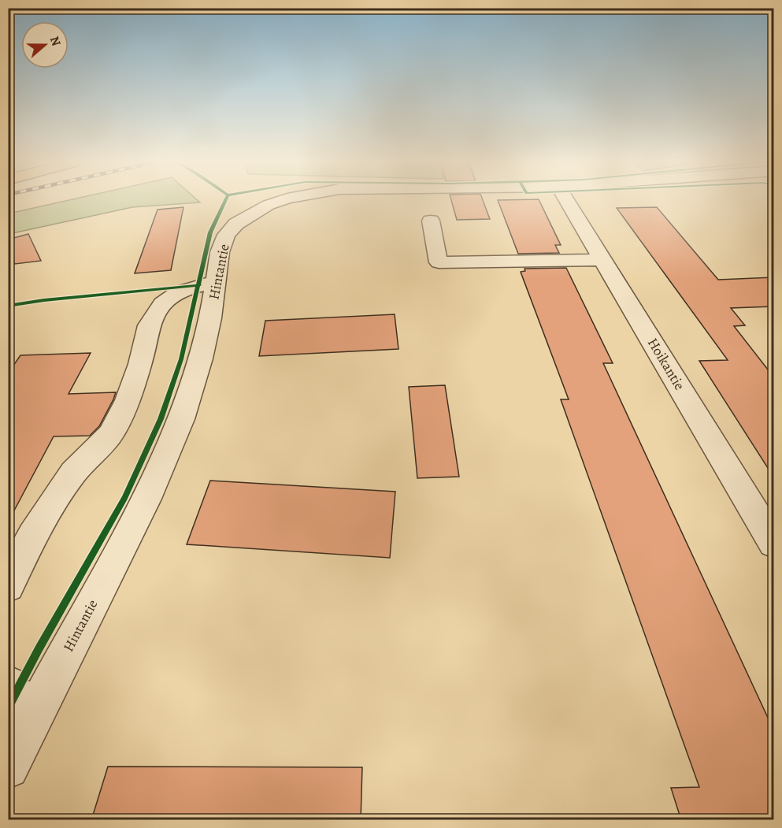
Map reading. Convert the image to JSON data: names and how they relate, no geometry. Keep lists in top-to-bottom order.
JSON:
{
  "streets": {
    "street": ["Hintantie", "Hoikantie"]
  },
  "north": "right"
}
